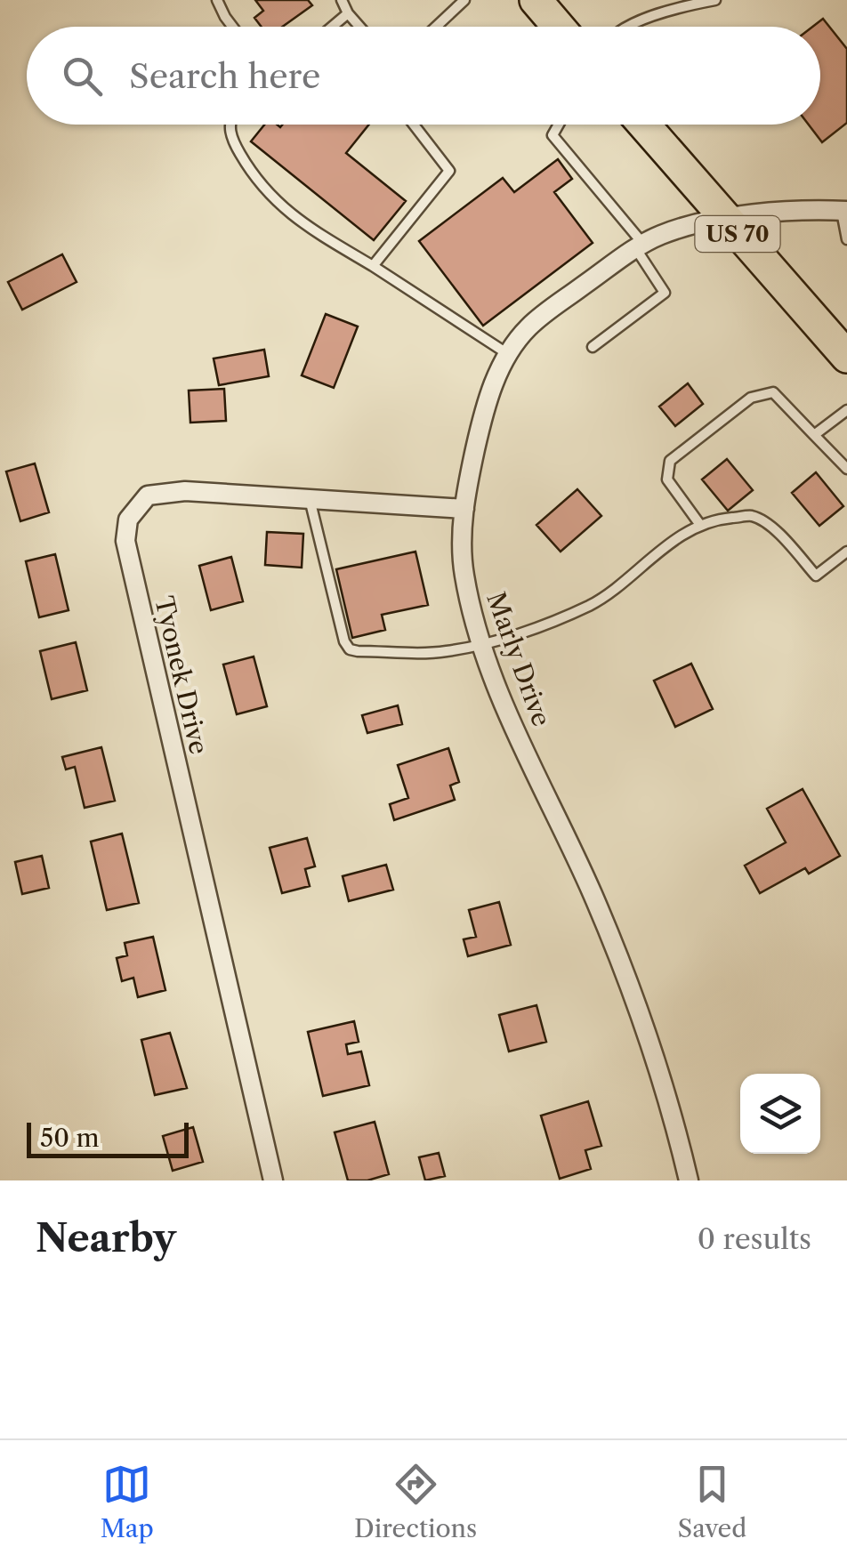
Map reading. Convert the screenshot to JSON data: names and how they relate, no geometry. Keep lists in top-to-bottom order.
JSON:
{
  "streets": {
    "highway": ["US 70"],
    "street": ["Marly Drive", "Tyonek Drive"]
  },
  "crossings": [
    ["US 70", "Marly Drive"],
    ["Marly Drive", "Tyonek Drive"]
  ],
  "scale_bar": "50 m",
  "page": {
    "search": "Search here",
    "scale": "50 m",
    "heading": ["Nearby", "0 results"],
    "nav": ["Map", "Directions", "Saved"]
  }
}
